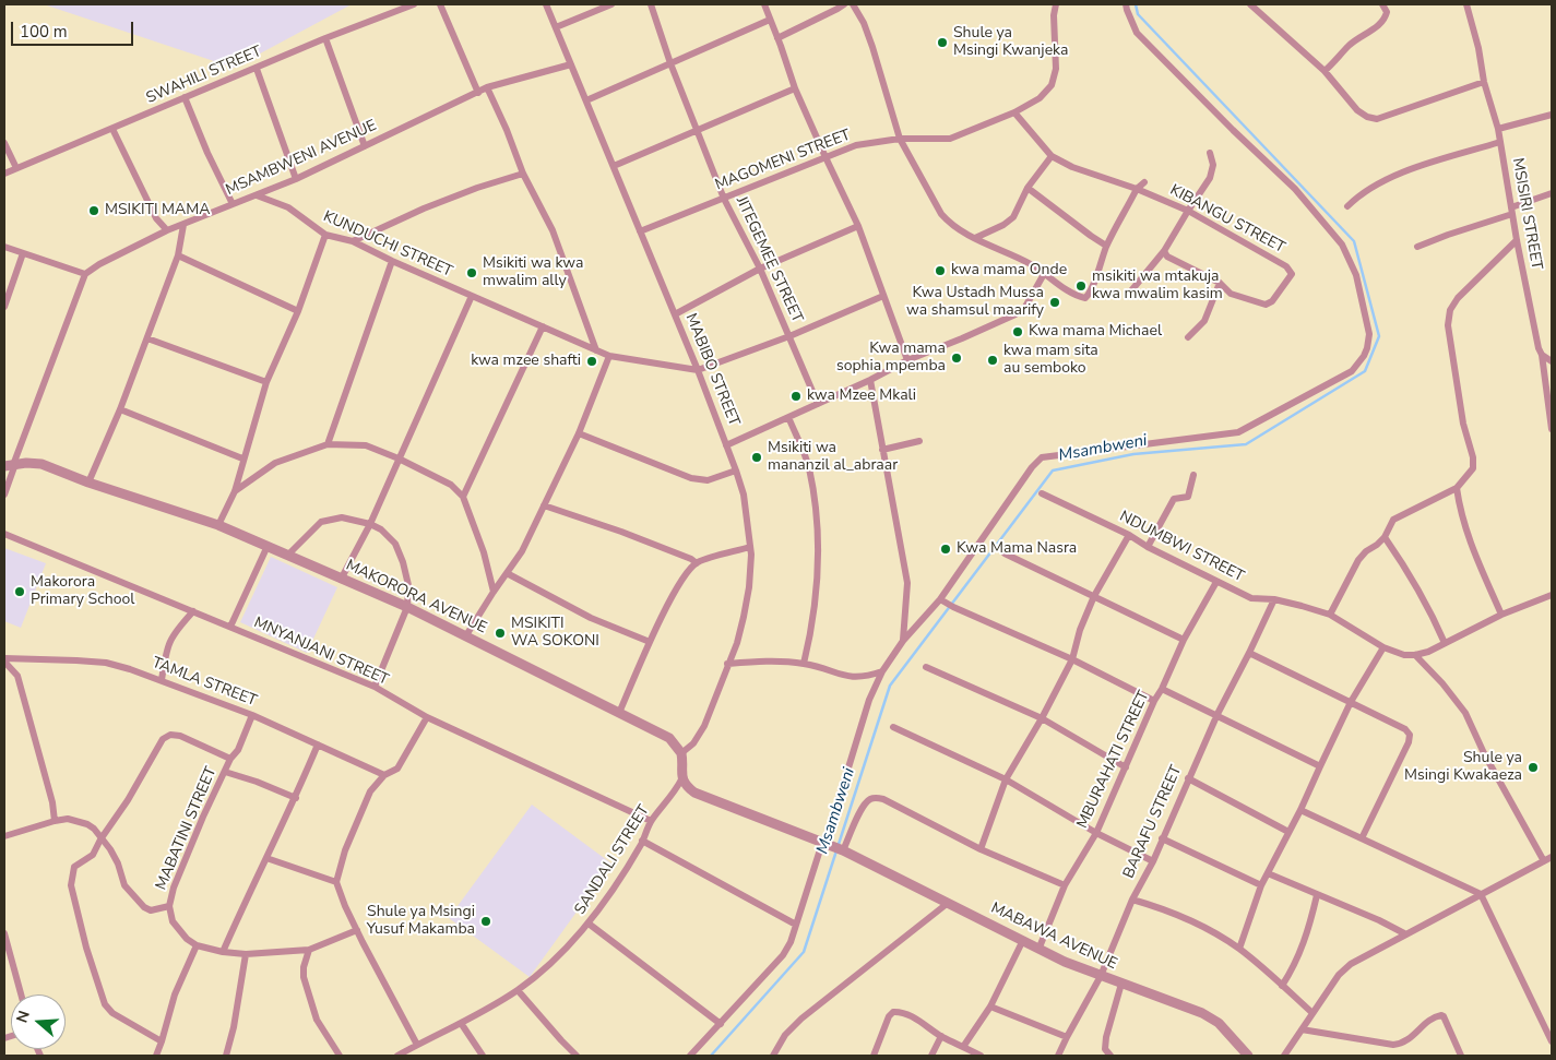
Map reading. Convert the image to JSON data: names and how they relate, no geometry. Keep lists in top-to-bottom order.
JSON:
{
  "streets": {
    "street": [
      "SWAHILI STREET",
      "MSAMBWENI AVENUE",
      "MAGOMENI STREET",
      "MSISIRI STREET",
      "KIBANGU STREET",
      "KUNDUCHI STREET",
      "JITEGEMEE STREET",
      "MABIBO STREET",
      "NDUMBWI STREET",
      "MAKORORA AVENUE",
      "MNYANJANI STREET",
      "TAMLA STREET",
      "MBURAHATI STREET",
      "BARAFU STREET",
      "MABATINI STREET",
      "SANDALI STREET",
      "MABAWA AVENUE"
    ]
  },
  "crossings": [
    ["MSAMBWENI AVENUE", "KUNDUCHI STREET"],
    ["MSAMBWENI AVENUE", "MABIBO STREET"],
    ["MAGOMENI STREET", "KIBANGU STREET"],
    ["MAGOMENI STREET", "JITEGEMEE STREET"],
    ["MAGOMENI STREET", "MABIBO STREET"],
    ["KUNDUCHI STREET", "MABIBO STREET"],
    ["MABIBO STREET", "MAKORORA AVENUE"],
    ["NDUMBWI STREET", "MBURAHATI STREET"],
    ["NDUMBWI STREET", "BARAFU STREET"],
    ["MNYANJANI STREET", "SANDALI STREET"],
    ["TAMLA STREET", "MABATINI STREET"],
    ["MBURAHATI STREET", "MABAWA AVENUE"],
    ["BARAFU STREET", "MABAWA AVENUE"]
  ],
  "water": ["Msambweni"],
  "places": [
    "Shule ya Msingi Kwanjeka",
    "MSIKITI MAMA",
    "kwa mama Onde",
    "Msikiti wa kwa mwalim ally",
    "msikiti wa mtakuja kwa mwalim kasim",
    "Kwa Ustadh Mussa wa shamsul maarify",
    "Kwa mama Michael",
    "Kwa mama sophia mpemba",
    "kwa mam sita au semboko",
    "kwa mzee shafti",
    "kwa Mzee Mkali",
    "Msikiti wa mananzil al_abraar",
    "Kwa Mama Nasra",
    "Makorora Primary School",
    "MSIKITI WA SOKONI",
    "Shule ya Msingi Kwakaeza",
    "Shule ya Msingi Yusuf Makamba"
  ],
  "scale_bar": "100 m",
  "north": "left"
}
